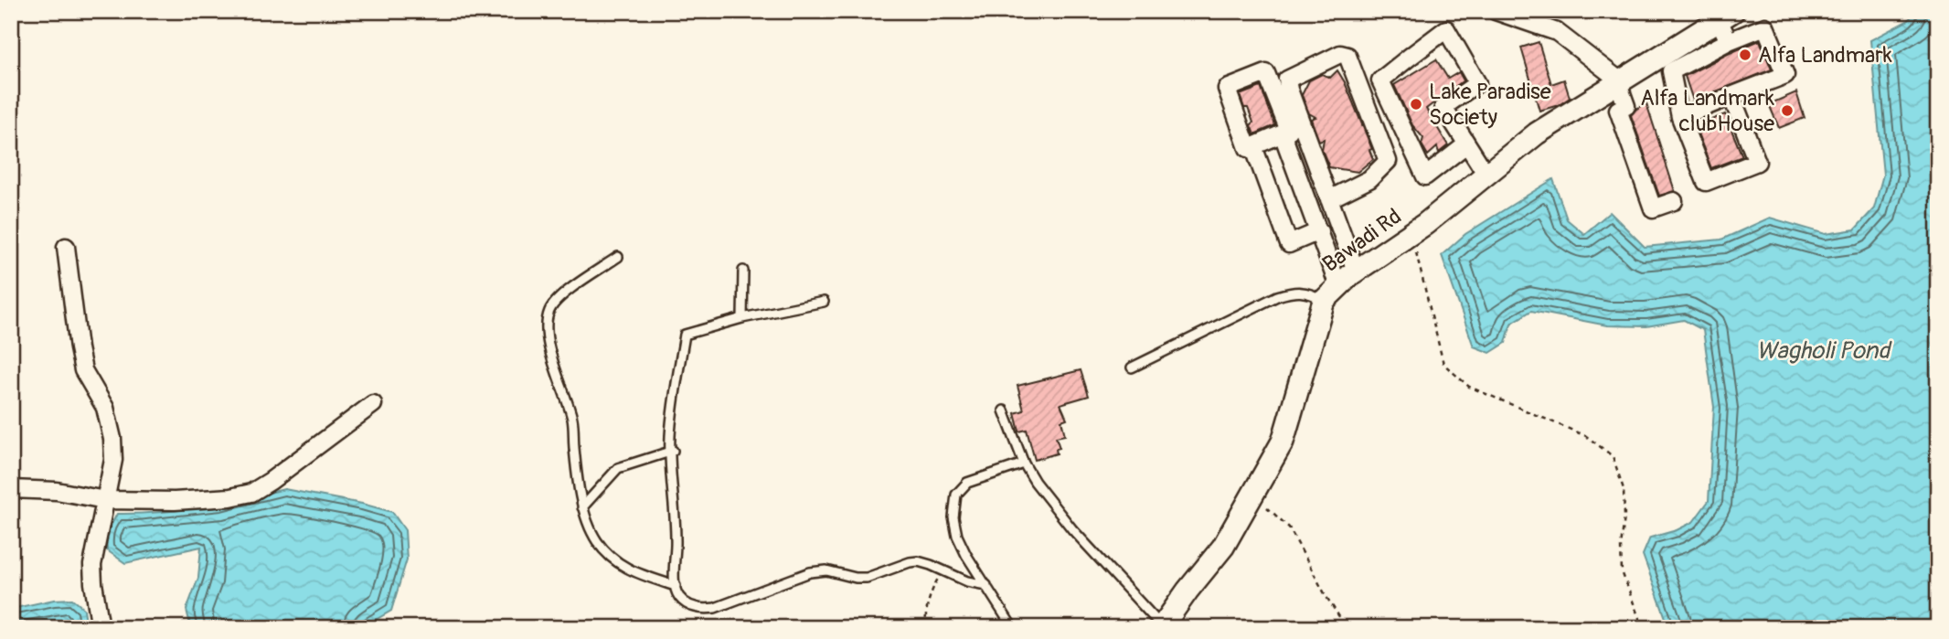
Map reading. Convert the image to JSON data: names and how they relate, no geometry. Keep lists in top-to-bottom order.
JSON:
{
  "streets": {
    "street": ["Bawadi Rd"]
  },
  "water": ["Wagholi Pond"],
  "places": ["Alfa Landmark", "Lake Paradise Society", "Alfa Landmark clubHouse"]
}
